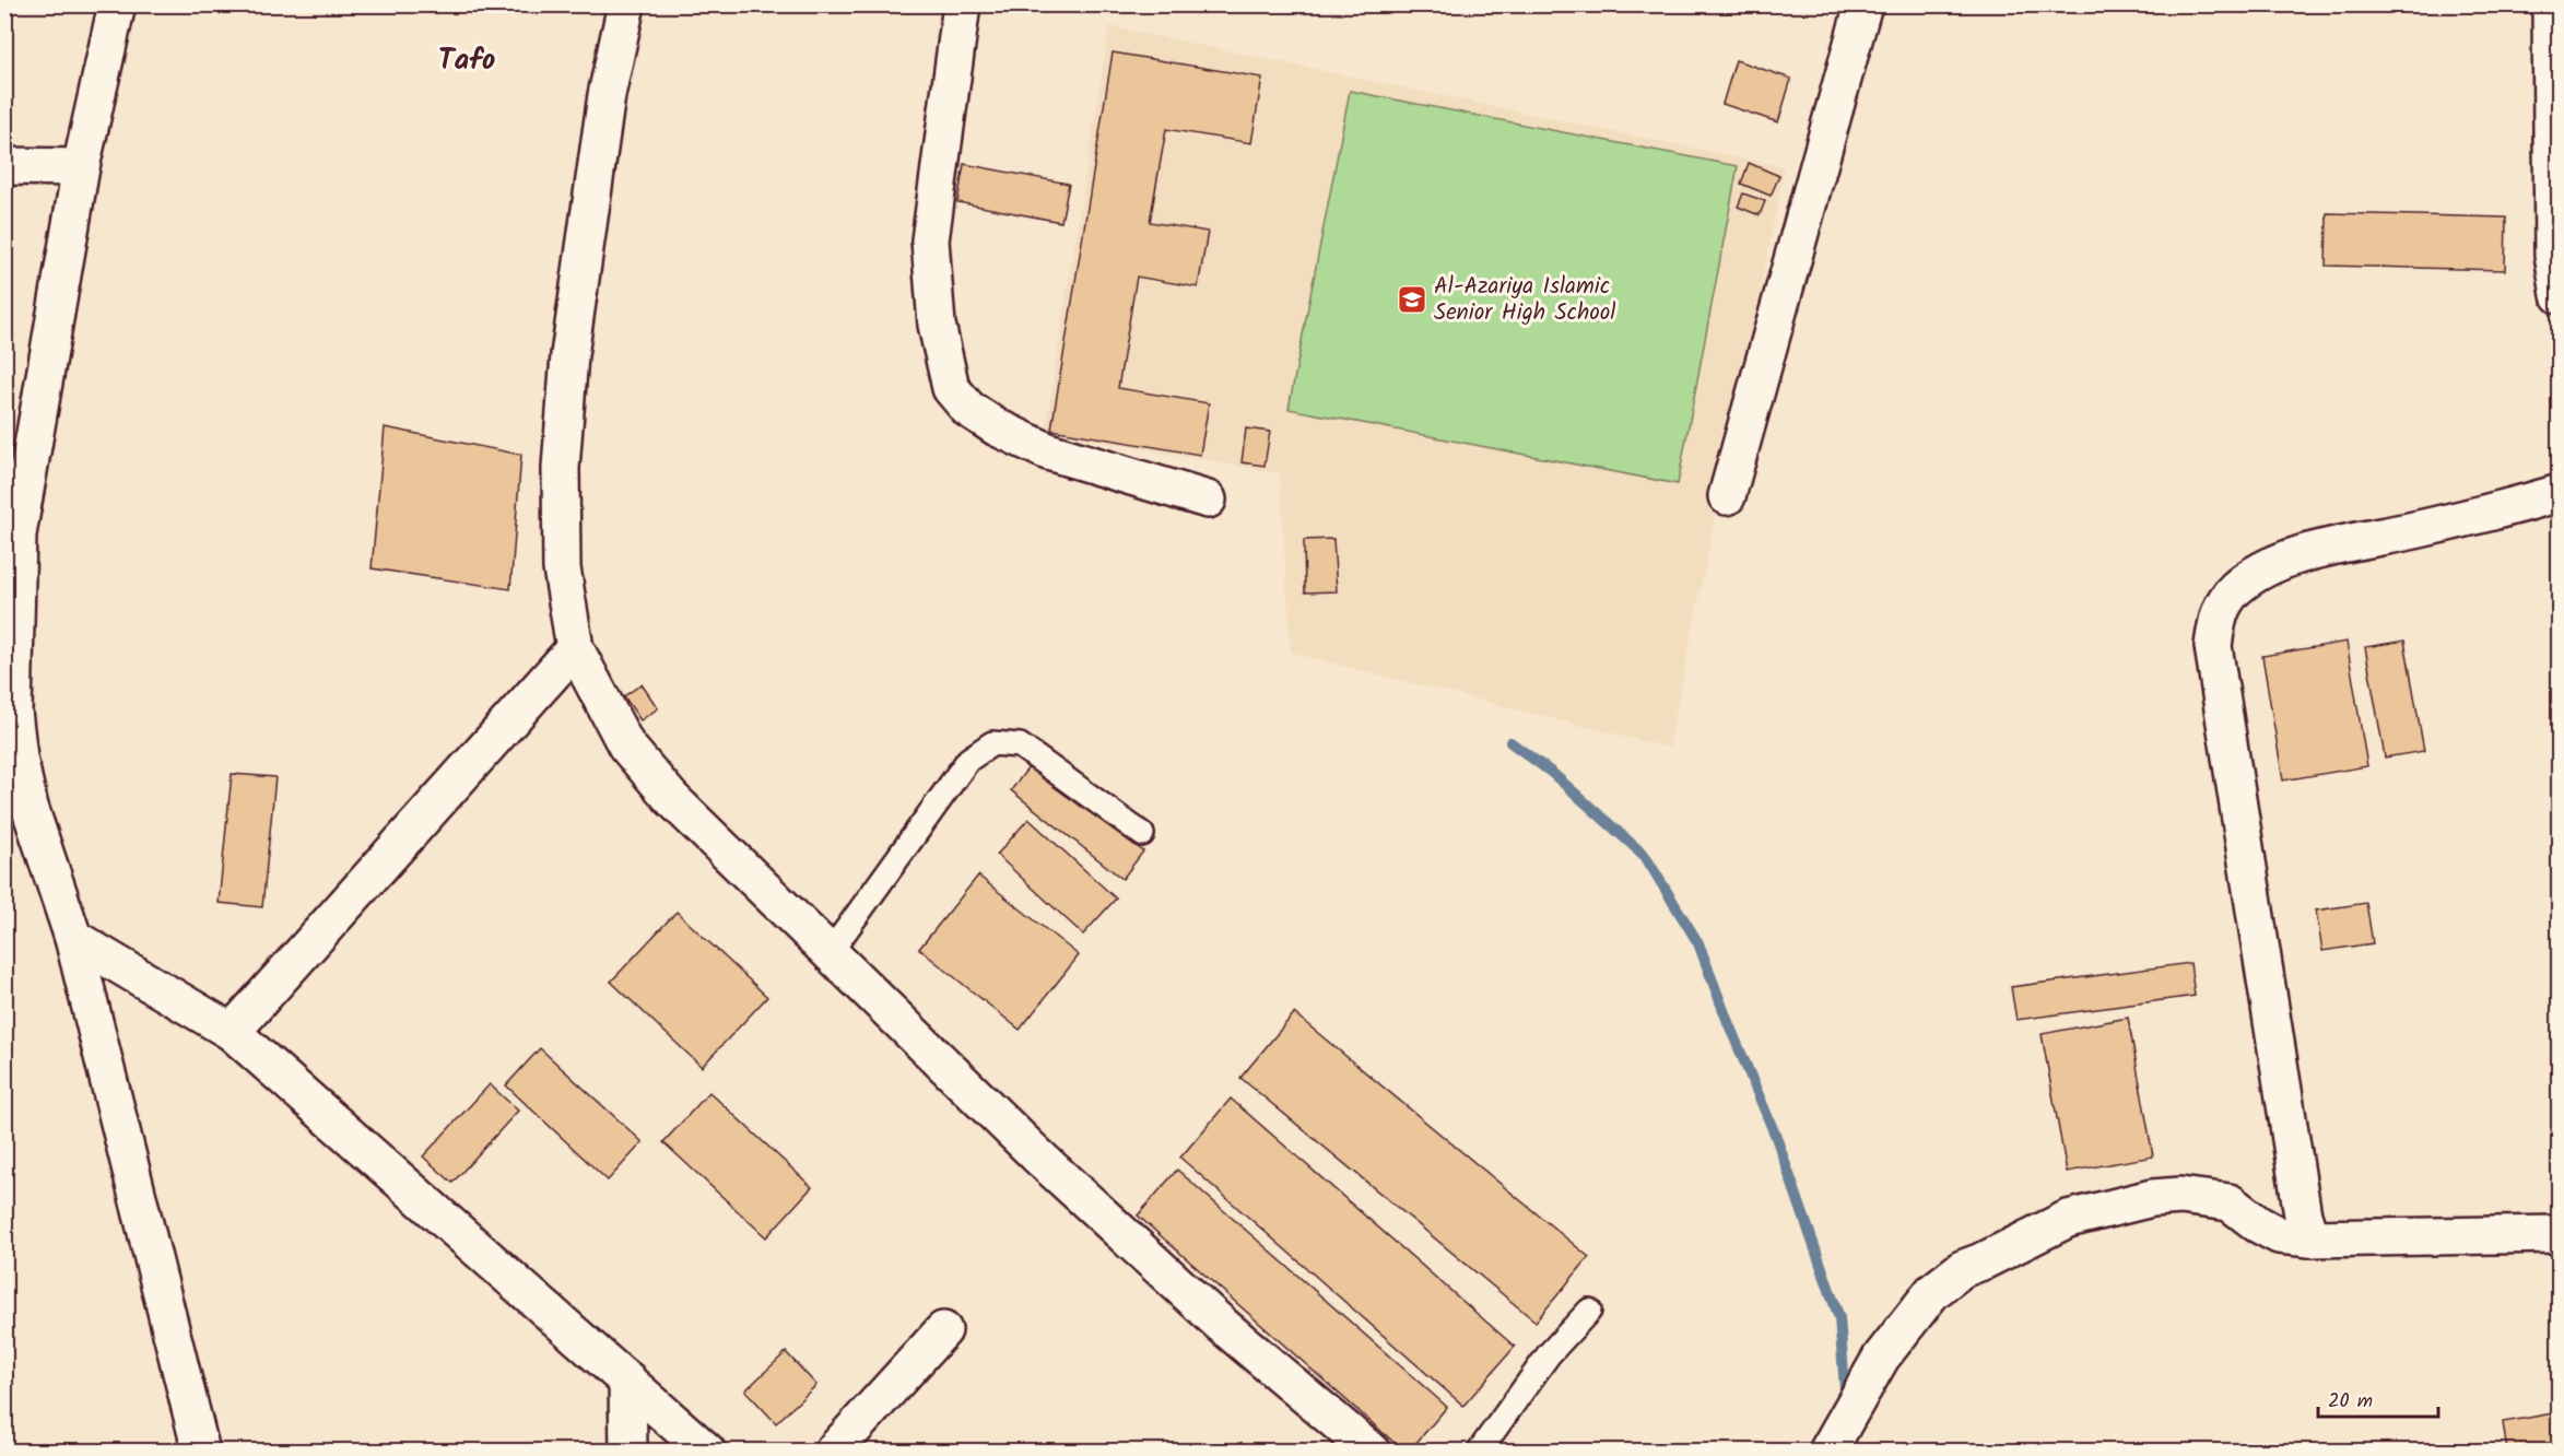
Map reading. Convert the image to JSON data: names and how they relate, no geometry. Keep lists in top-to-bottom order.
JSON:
{
  "districts": ["Tafo"],
  "places": {
    "school or university": ["Al-Azariya Islamic Senior High School"]
  },
  "scale_bar": "20 m"
}
